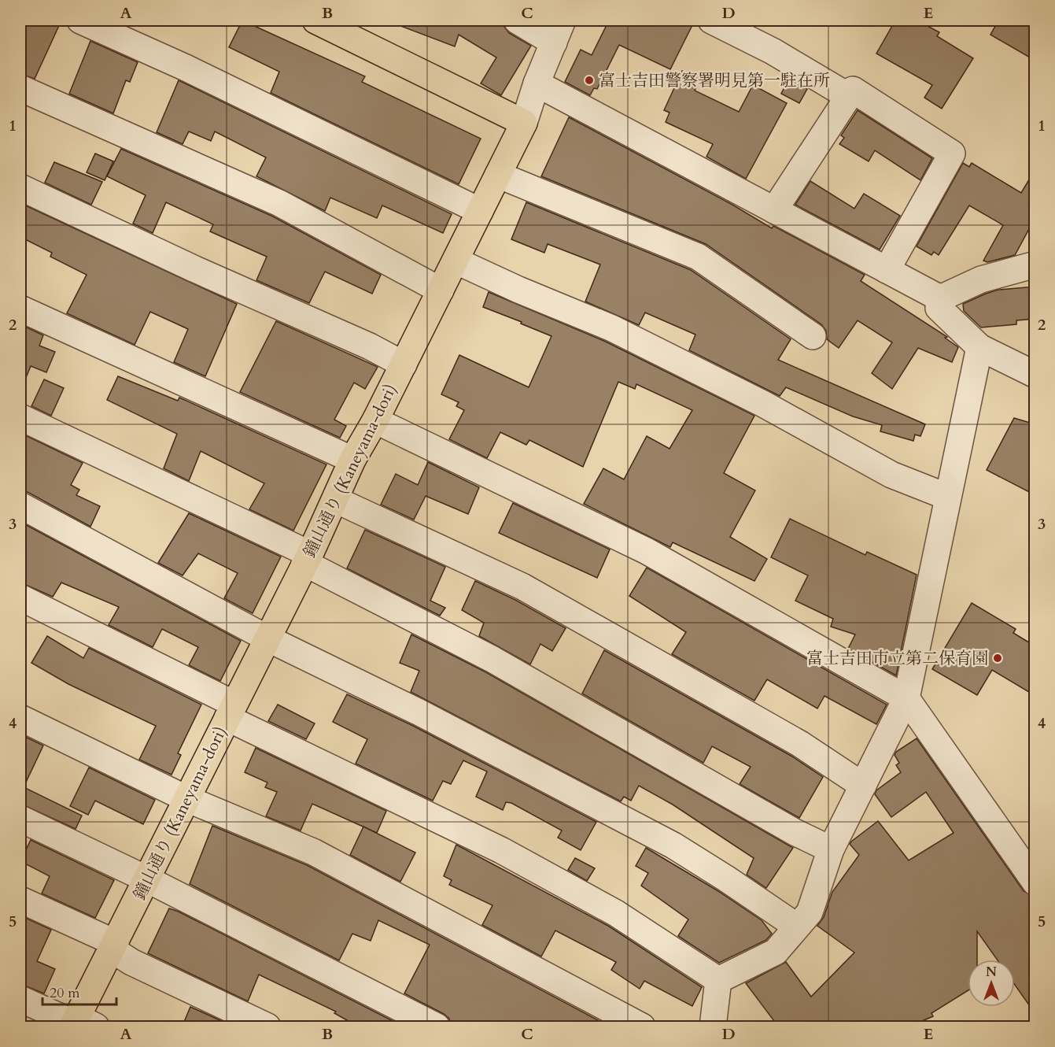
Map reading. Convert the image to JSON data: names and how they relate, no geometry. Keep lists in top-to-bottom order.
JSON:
{
  "streets": {
    "main road": ["鐘山通り (Kaneyama-dori)"]
  },
  "places": ["富士吉田警察署明見第一駐在所", "富士吉田市立第二保育園"],
  "scale_bar": "20 m",
  "north": "top",
  "grid": {
    "columns": [
      "A",
      "B",
      "C",
      "D",
      "E"
    ],
    "rows": [
      "1",
      "2",
      "3",
      "4",
      "5"
    ]
  }
}
